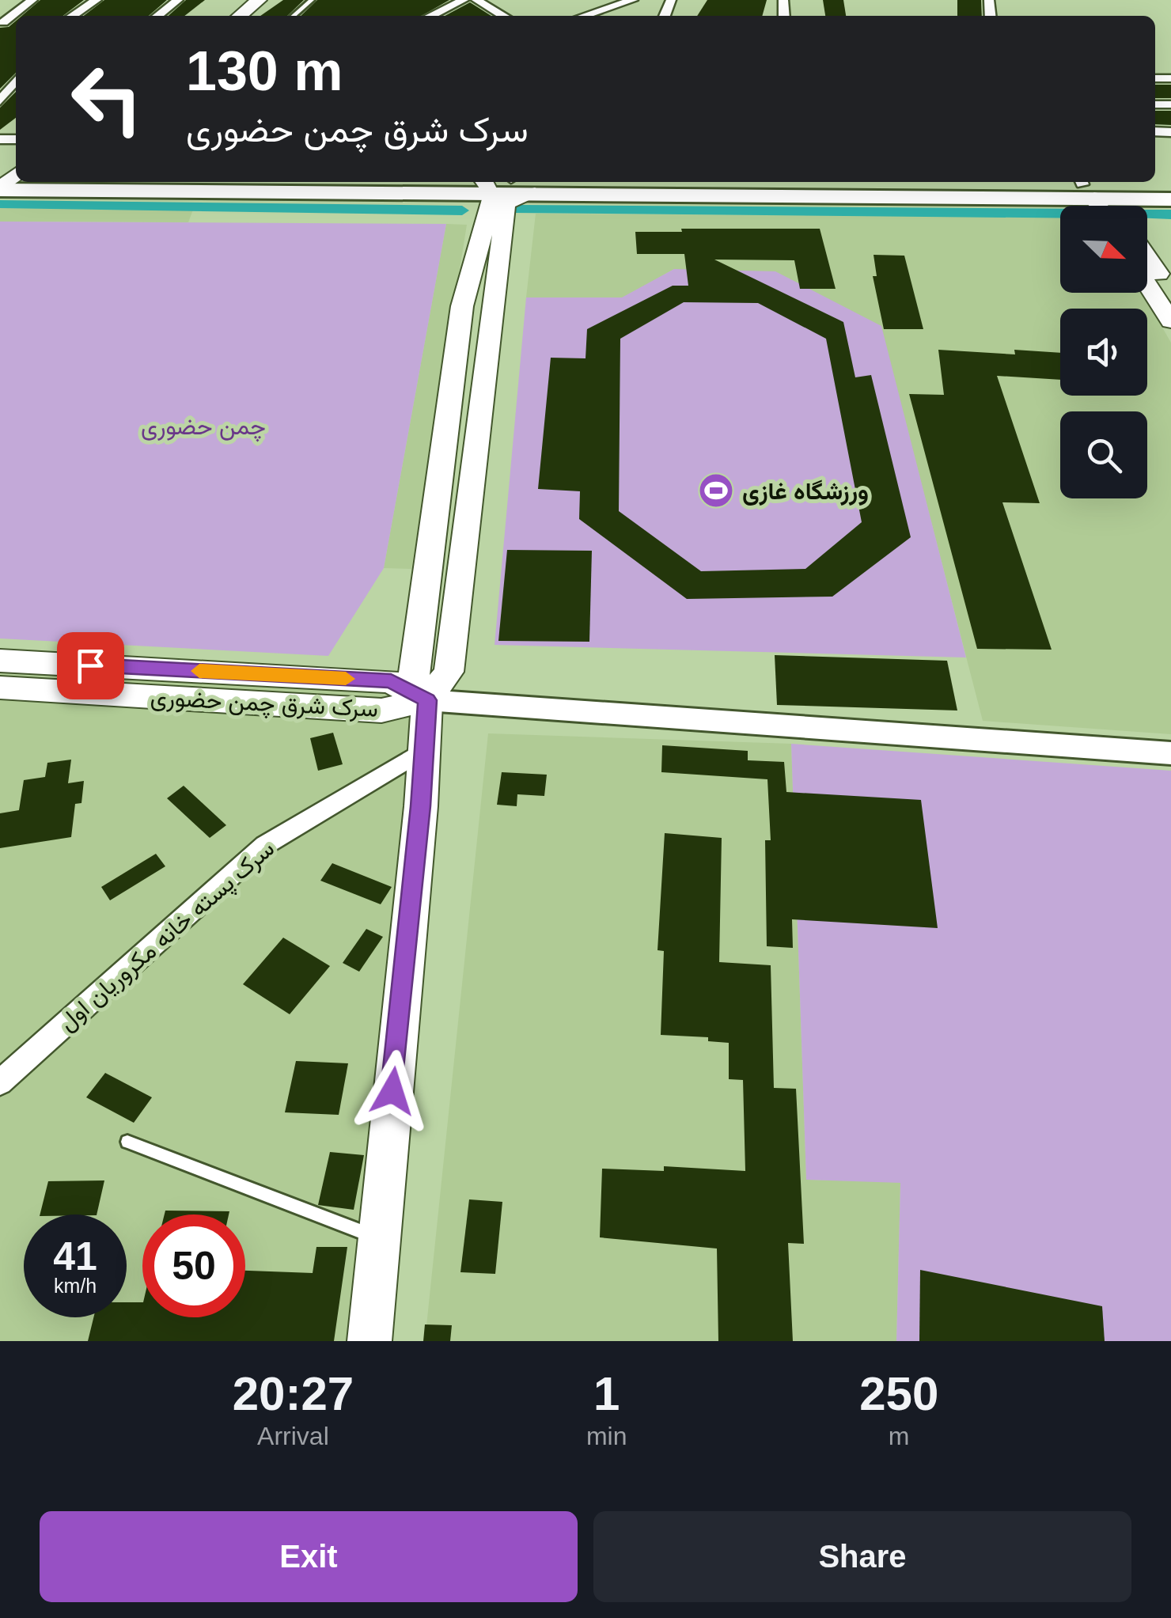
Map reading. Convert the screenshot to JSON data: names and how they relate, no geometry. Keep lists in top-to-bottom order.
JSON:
{
  "streets": {
    "main road": ["سرک شرق چمن حضوری"],
    "street": ["سرک پسته خانه مکروریان اول"]
  },
  "parks": ["چمن حضوری"],
  "places": {
    "sports": ["ورزشگاه غازی"]
  },
  "north": "bottom right",
  "page": {
    "turn": ["130 m", "سرک شرق چمن حضوری"],
    "speed": "41 km/h",
    "limit": "50",
    "eta": [
      "20:27",
      "Arrival",
      "1",
      "min",
      "250",
      "m"
    ],
    "buttons": ["Exit", "Share"]
  }
}
